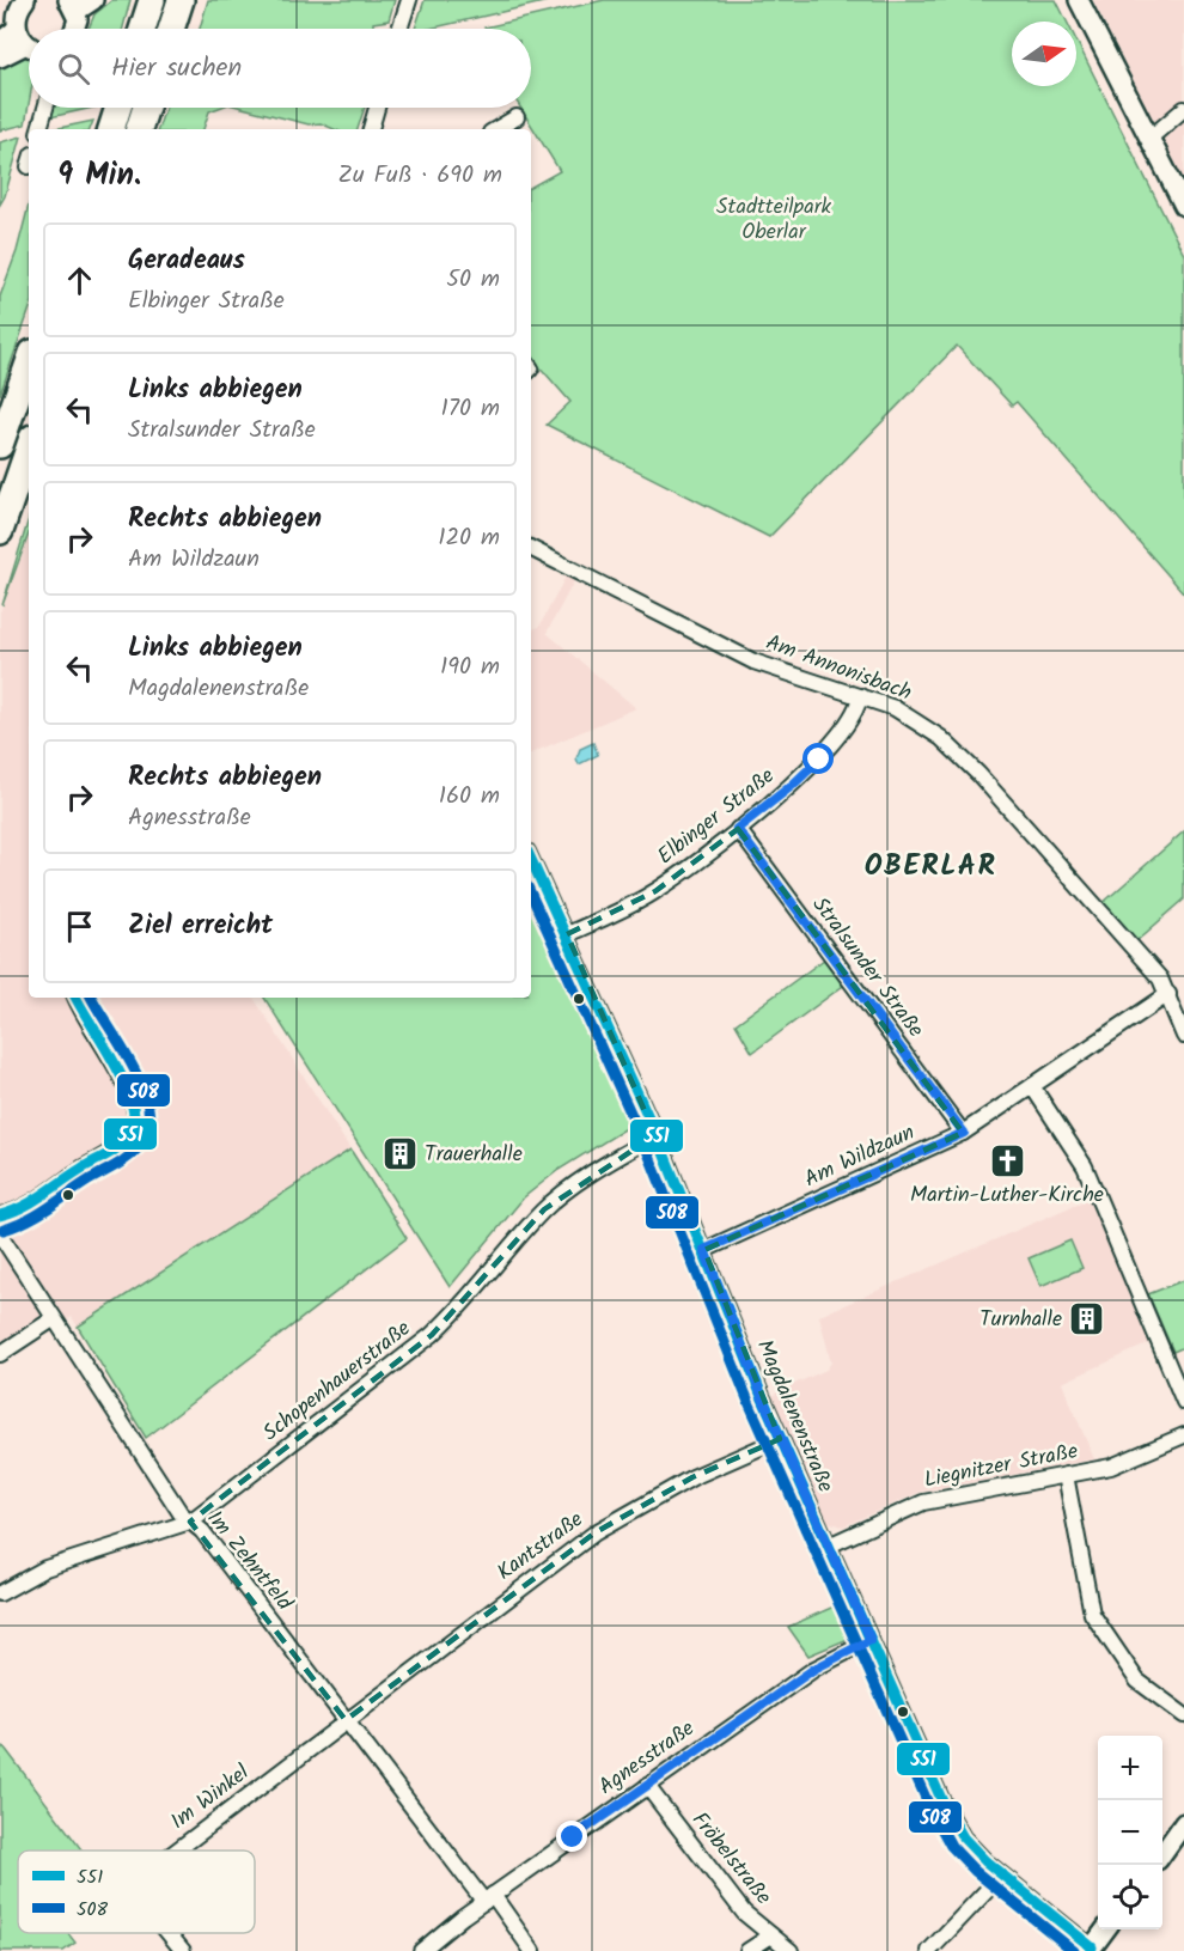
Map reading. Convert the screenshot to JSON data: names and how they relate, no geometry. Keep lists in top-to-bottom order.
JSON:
{
  "streets": {
    "street": [
      "Am Annonisbach",
      "Elbinger Straße",
      "Stralsunder Straße",
      "Am Wildzaun",
      "Schopenhauerstraße",
      "Magdalenenstraße",
      "Liegnitzer Straße",
      "Kantstraße",
      "Im Zehntfeld",
      "Agnesstraße",
      "Im Winkel",
      "Fröbelstraße"
    ]
  },
  "crossings": [
    ["Am Annonisbach", "Elbinger Straße"],
    ["Am Annonisbach", "Am Wildzaun"],
    ["Elbinger Straße", "Stralsunder Straße"],
    ["Elbinger Straße", "Magdalenenstraße"],
    ["Stralsunder Straße", "Am Wildzaun"],
    ["Am Wildzaun", "Magdalenenstraße"],
    ["Schopenhauerstraße", "Magdalenenstraße"],
    ["Schopenhauerstraße", "Im Zehntfeld"],
    ["Magdalenenstraße", "Liegnitzer Straße"],
    ["Magdalenenstraße", "Kantstraße"],
    ["Magdalenenstraße", "Agnesstraße"],
    ["Kantstraße", "Im Zehntfeld"],
    ["Kantstraße", "Im Winkel"],
    ["Im Zehntfeld", "Agnesstraße"],
    ["Im Zehntfeld", "Im Winkel"],
    ["Agnesstraße", "Fröbelstraße"]
  ],
  "districts": ["OBERLAR"],
  "parks": ["Stadtteilpark Oberlar"],
  "places": {
    "building": ["Trauerhalle", "Turnhalle"],
    "church": ["Martin-Luther-Kirche"]
  },
  "lines": ["transit line 551", "transit line 508"],
  "legend": ["551", "508"],
  "north": "right",
  "page": {
    "search": "Hier suchen",
    "heading": ["9 Min.", "Zu Fuß · 690 m"],
    "list": [
      ["Geradeaus", "Elbinger Straße", "50 m"],
      ["Links abbiegen", "Stralsunder Straße", "170 m"],
      ["Rechts abbiegen", "Am Wildzaun", "120 m"],
      ["Links abbiegen", "Magdalenenstraße", "190 m"],
      ["Rechts abbiegen", "Agnesstraße", "160 m"],
      "Ziel erreicht"
    ],
    "map_buttons": ["+", "−"]
  }
}
